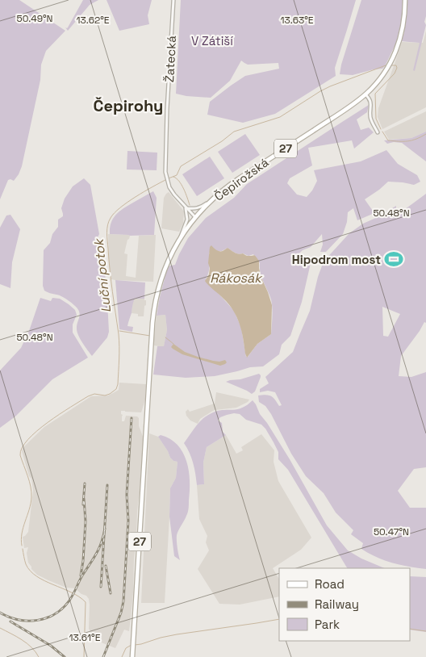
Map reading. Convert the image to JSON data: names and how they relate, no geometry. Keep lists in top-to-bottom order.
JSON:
{
  "streets": {
    "main road": ["27", "Čepirožská"],
    "street": ["Žatecká"]
  },
  "crossings": [
    ["Žatecká", "Čepirožská"]
  ],
  "districts": ["Čepirohy"],
  "water": ["Luční potok", "Rákosák"],
  "parks": ["V Zátiší"],
  "places": {
    "sports": ["Hipodrom most"]
  },
  "legend": ["Road", "Railway", "Park"],
  "coordinates": [
    "50.49°N",
    "13.62°E",
    "13.63°E",
    "50.48°N",
    "50.47°N",
    "13.61°E"
  ]
}
